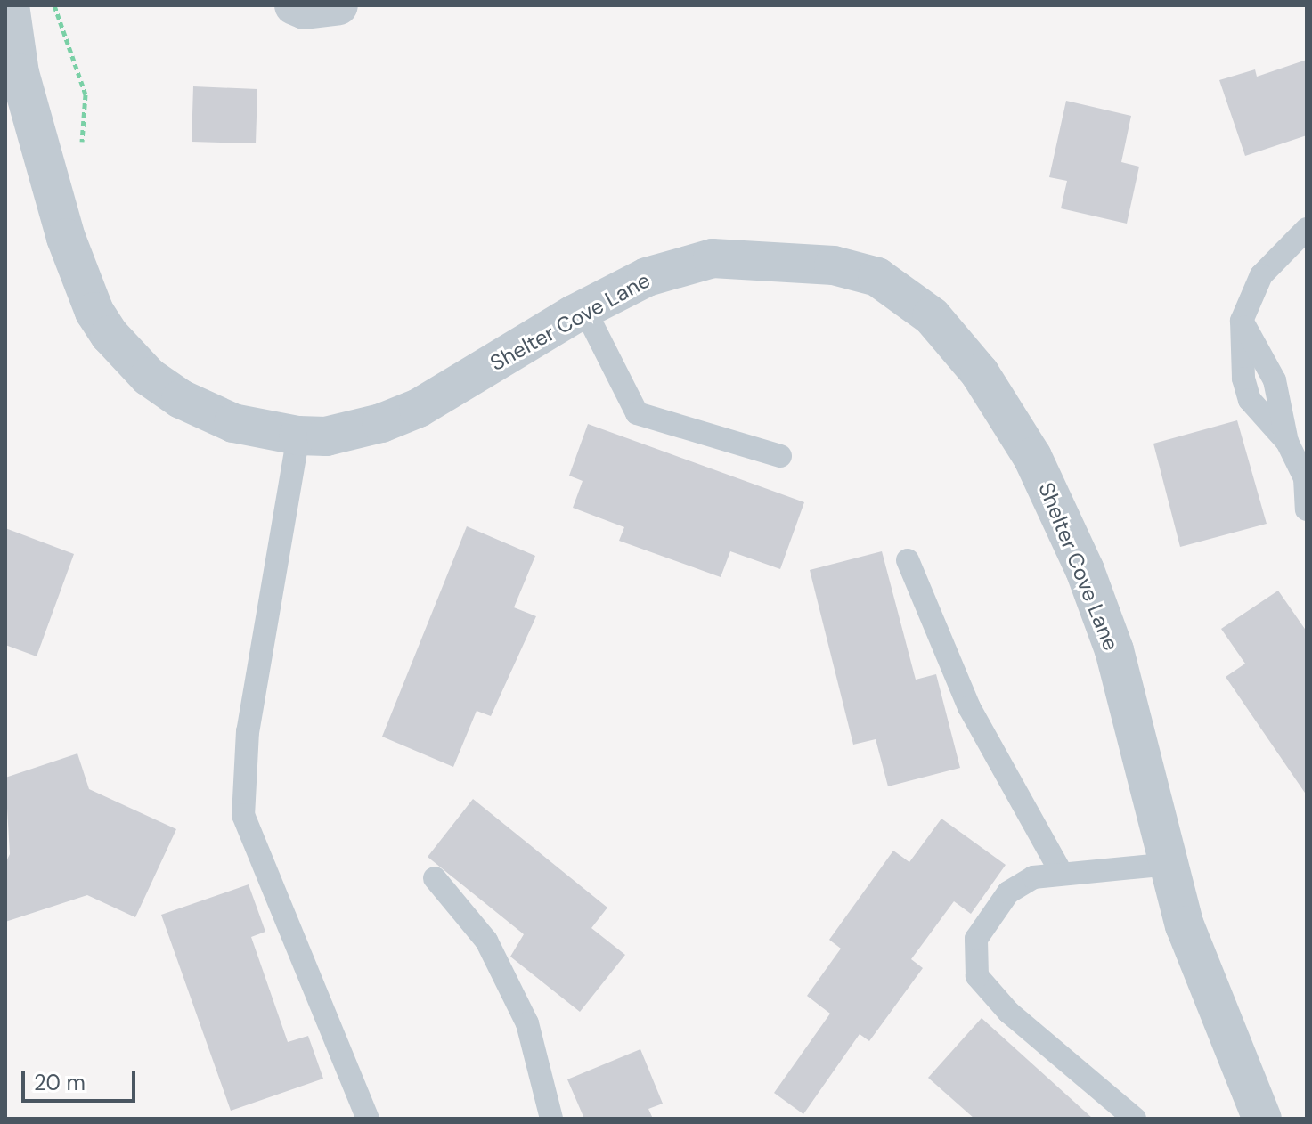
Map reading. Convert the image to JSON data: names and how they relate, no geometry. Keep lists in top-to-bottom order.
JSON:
{
  "streets": {
    "street": ["Shelter Cove Lane"]
  },
  "scale_bar": "20 m"
}
